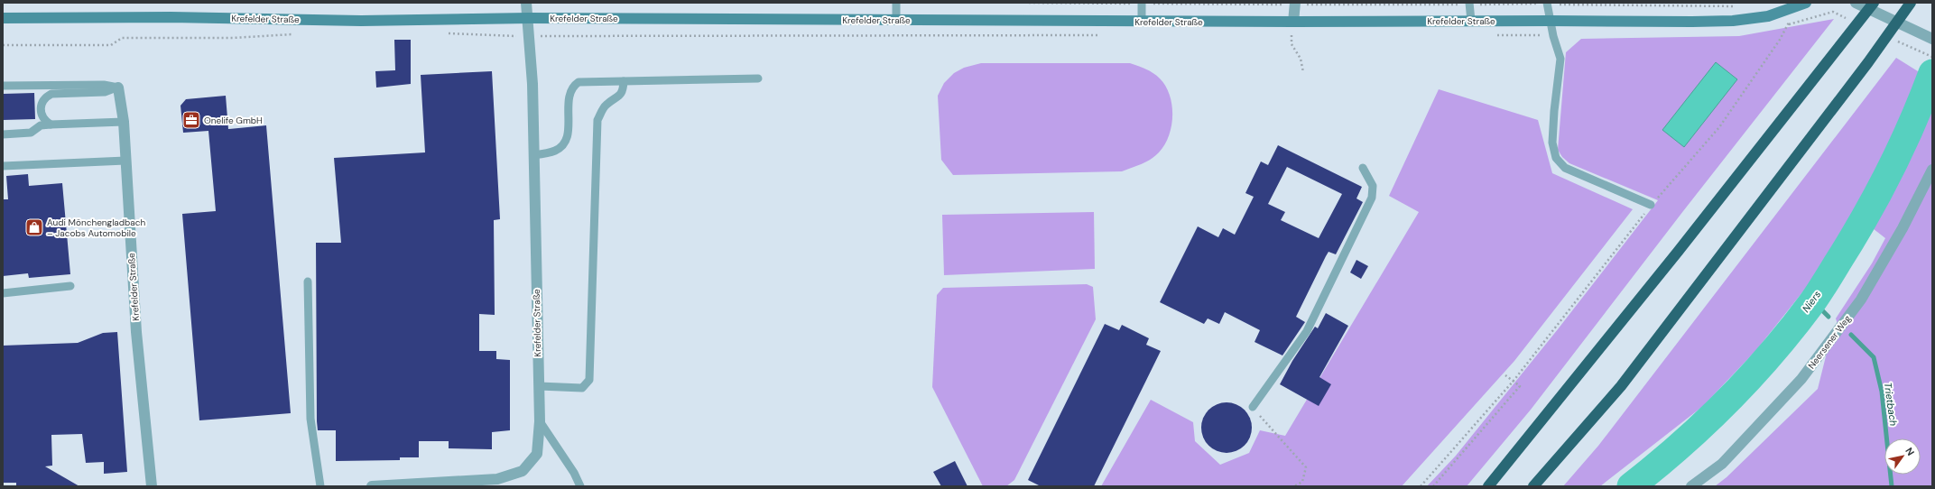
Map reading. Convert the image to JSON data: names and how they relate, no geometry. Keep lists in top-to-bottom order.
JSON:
{
  "streets": {
    "street": ["Krefelder Straße", "Neersener Weg"]
  },
  "water": ["Niers", "Trietbach"],
  "places": {
    "office": ["Onelife GmbH"],
    "shop": ["Audi Mönchengladbach – Jacobs Automobile"]
  },
  "north": "top right"
}
